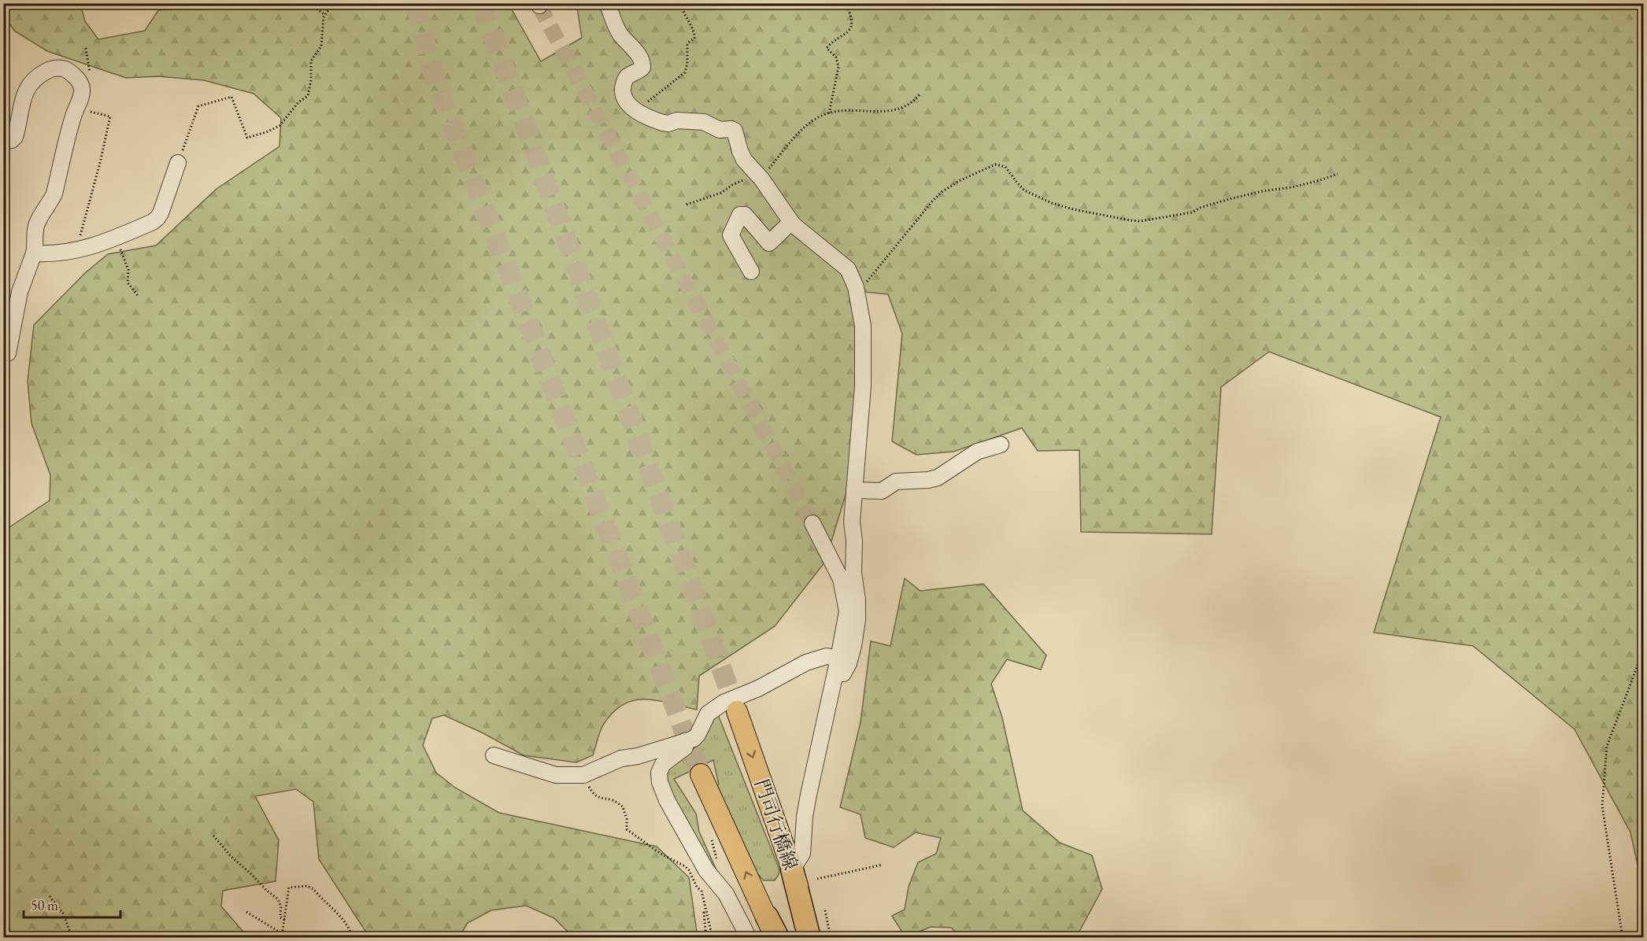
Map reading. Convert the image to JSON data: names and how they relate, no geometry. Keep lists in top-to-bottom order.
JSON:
{
  "streets": {
    "main road": ["門司行橋線"]
  },
  "scale_bar": "50 m"
}
